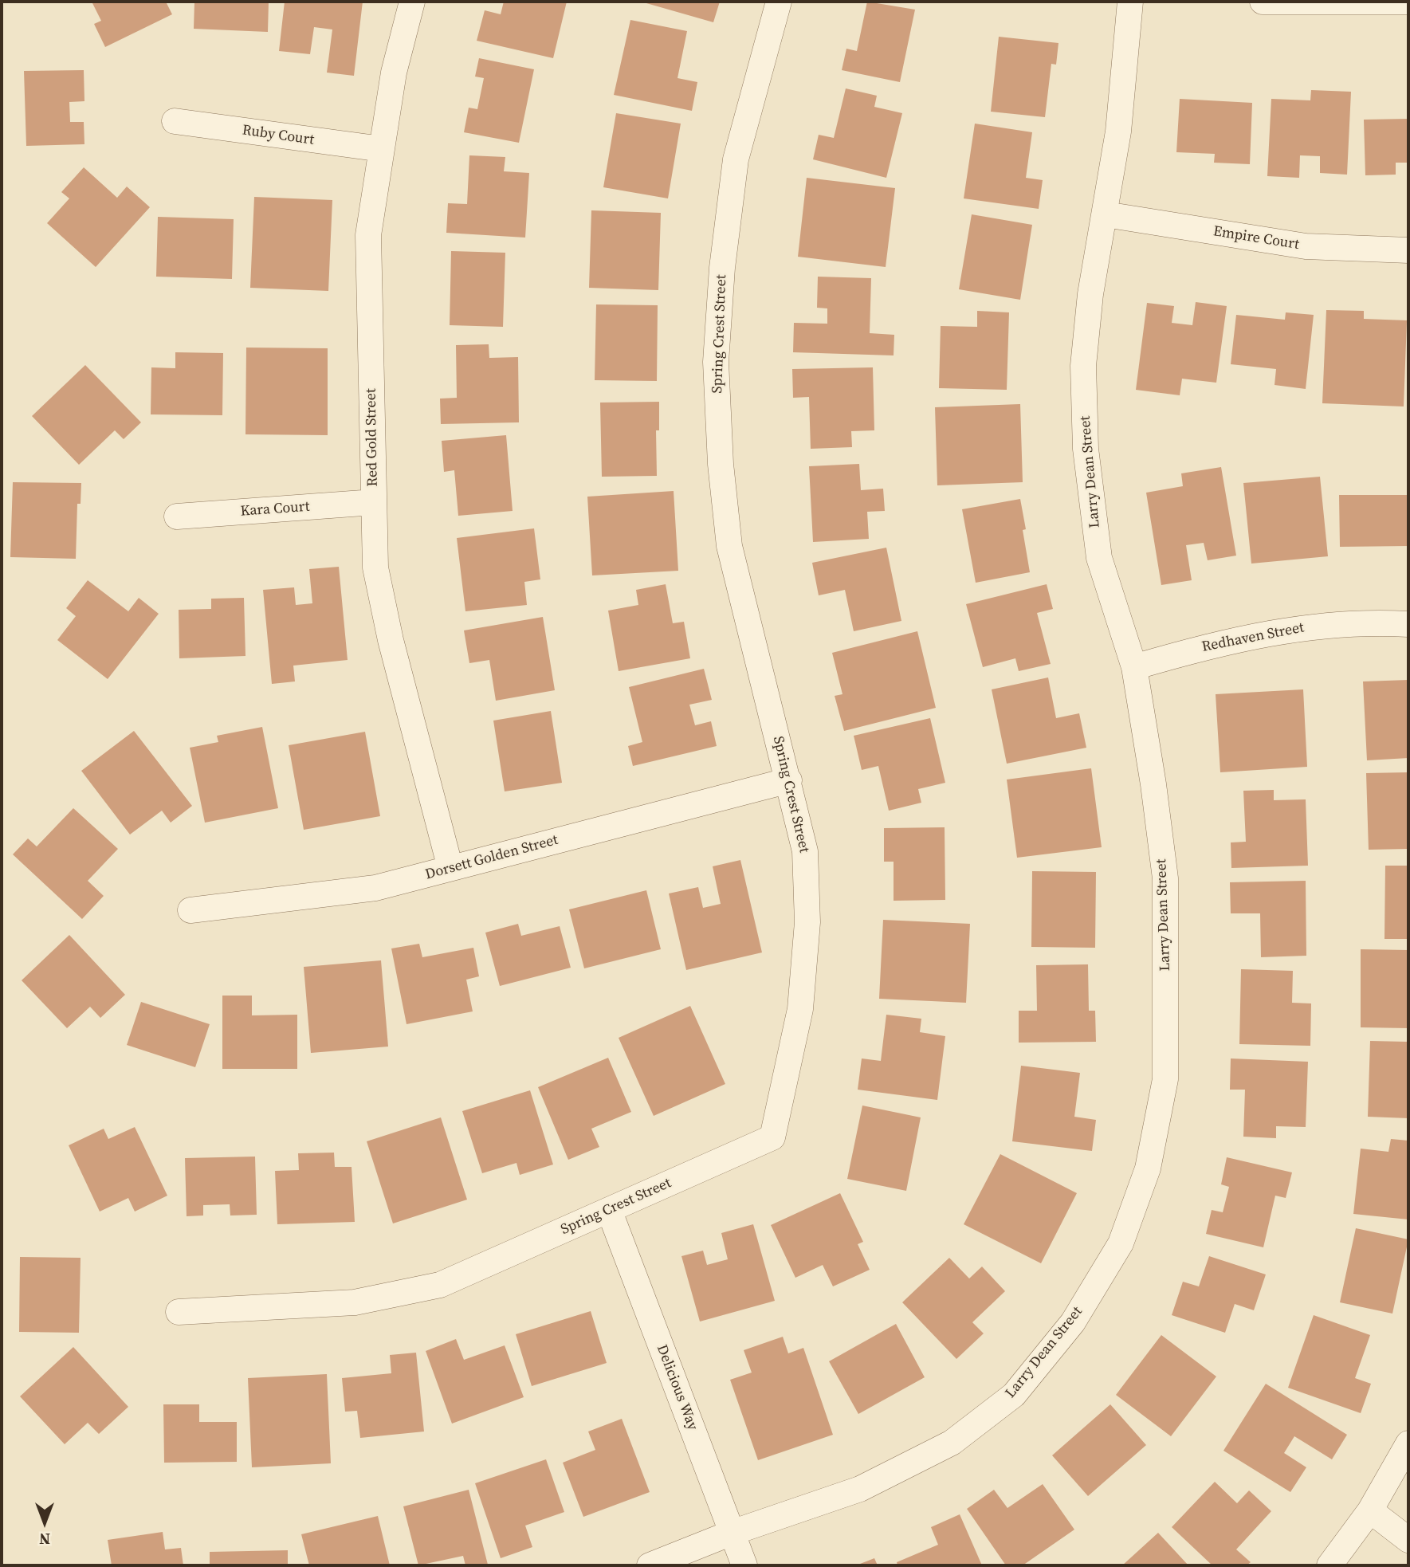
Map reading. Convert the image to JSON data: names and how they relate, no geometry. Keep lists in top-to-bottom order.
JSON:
{
  "streets": {
    "street": [
      "Ruby Court",
      "Empire Court",
      "Spring Crest Street",
      "Red Gold Street",
      "Larry Dean Street",
      "Kara Court",
      "Redhaven Street",
      "Dorsett Golden Street",
      "Delicious Way"
    ]
  },
  "crossings": [
    ["Ruby Court", "Red Gold Street"],
    ["Empire Court", "Larry Dean Street"],
    ["Spring Crest Street", "Dorsett Golden Street"],
    ["Spring Crest Street", "Delicious Way"],
    ["Red Gold Street", "Kara Court"],
    ["Red Gold Street", "Dorsett Golden Street"],
    ["Larry Dean Street", "Redhaven Street"],
    ["Larry Dean Street", "Delicious Way"]
  ],
  "north": "bottom"
}
